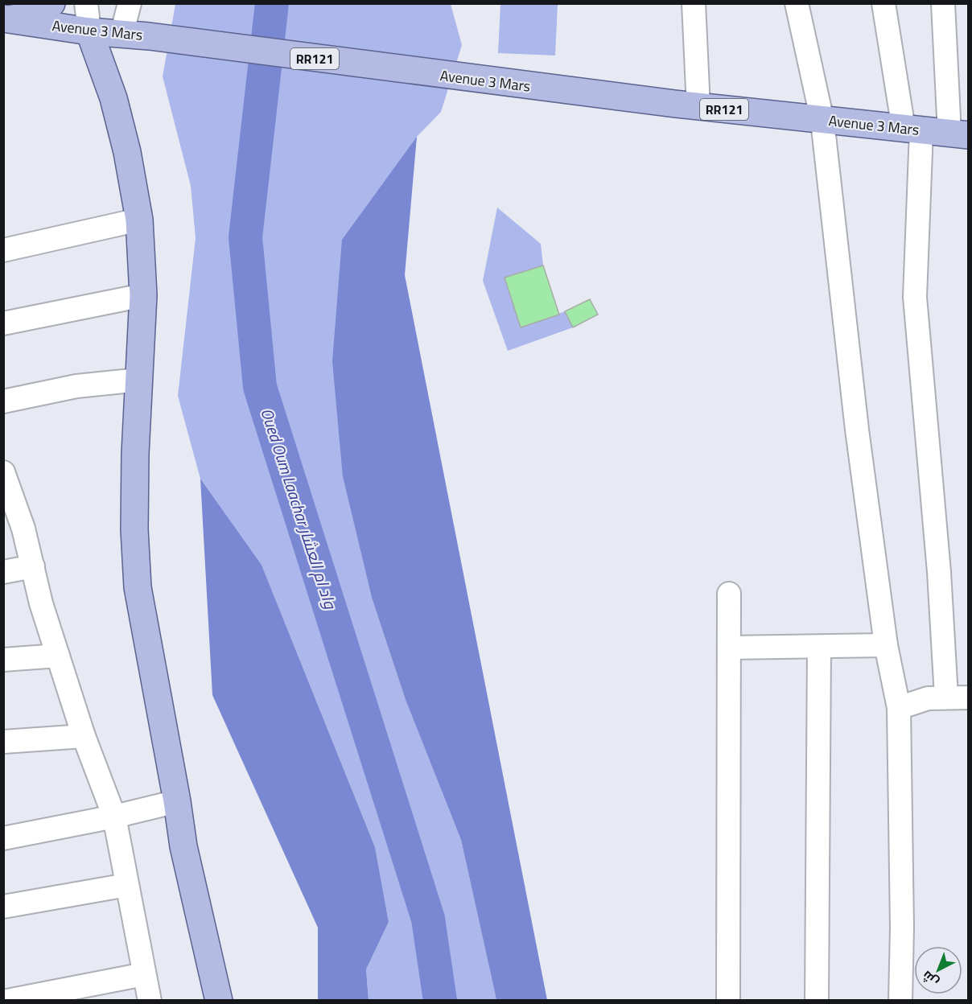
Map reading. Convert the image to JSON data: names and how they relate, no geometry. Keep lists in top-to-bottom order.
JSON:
{
  "streets": {
    "main road": ["Avenue 3 Mars", "RR121"]
  },
  "water": ["Oued Oum Laachar واد ام العشار"],
  "north": "bottom left"
}
